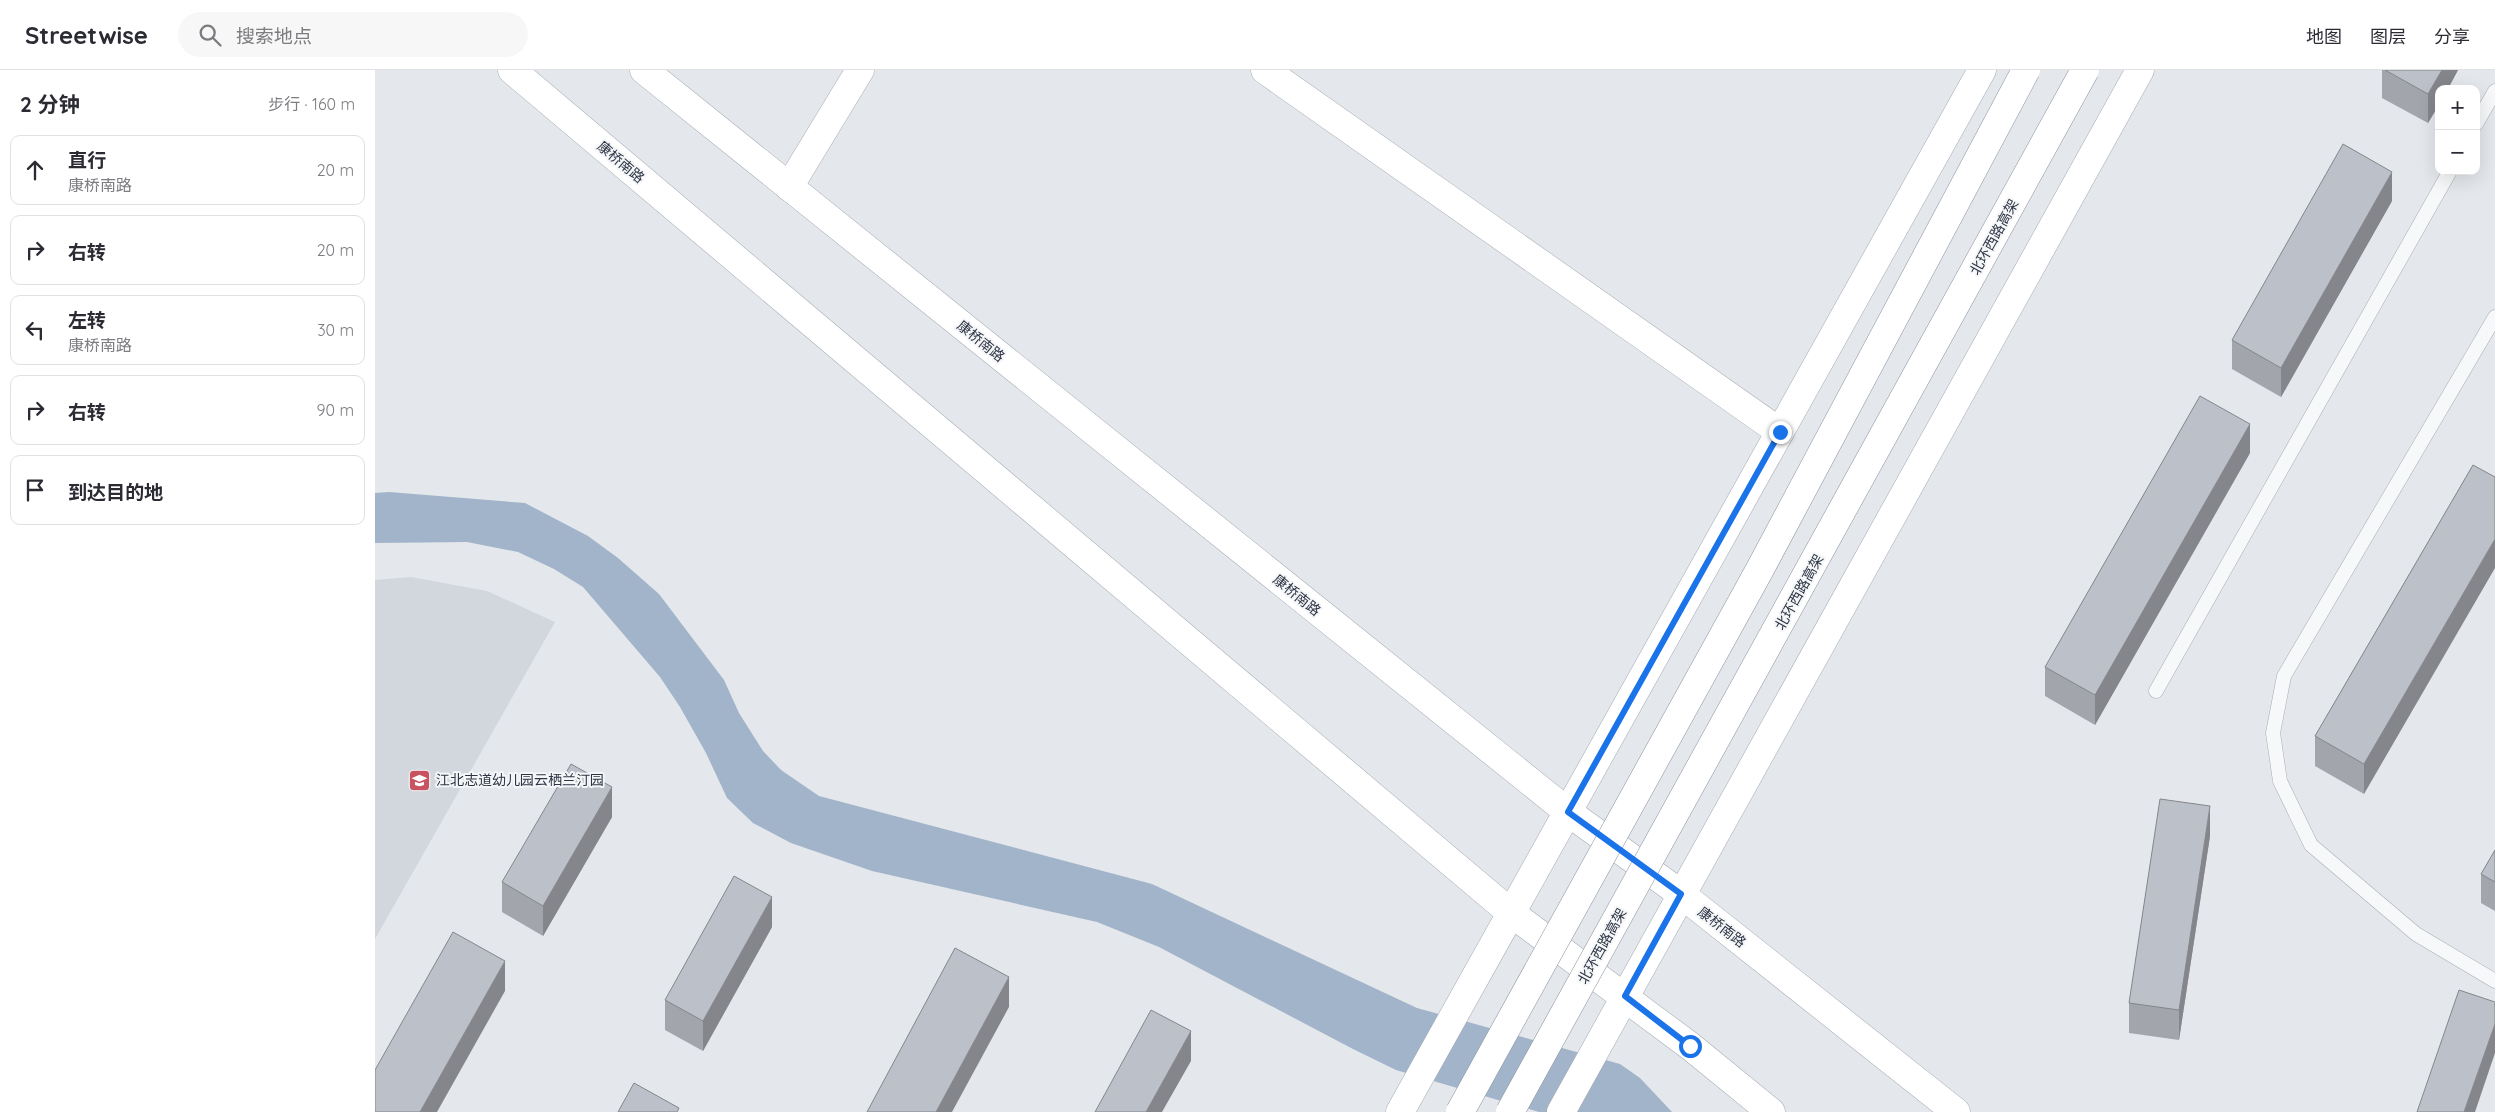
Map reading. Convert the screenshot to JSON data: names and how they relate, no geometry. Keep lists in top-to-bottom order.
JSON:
{
  "streets": {
    "main road": ["康桥南路", "北环西路高架"]
  },
  "places": {
    "school or university": ["江北志道幼儿园云栖兰汀园"]
  },
  "page": {
    "header": "Streetwise",
    "search": "搜索地点",
    "nav": ["地图", "图层", "分享"],
    "heading": ["2 分钟", "步行 · 160 m"],
    "map_buttons": ["+", "−"],
    "list": [
      ["直行", "康桥南路", "20 m"],
      ["右转", "20 m"],
      ["左转", "康桥南路", "30 m"],
      ["右转", "90 m"],
      "到达目的地"
    ]
  }
}
